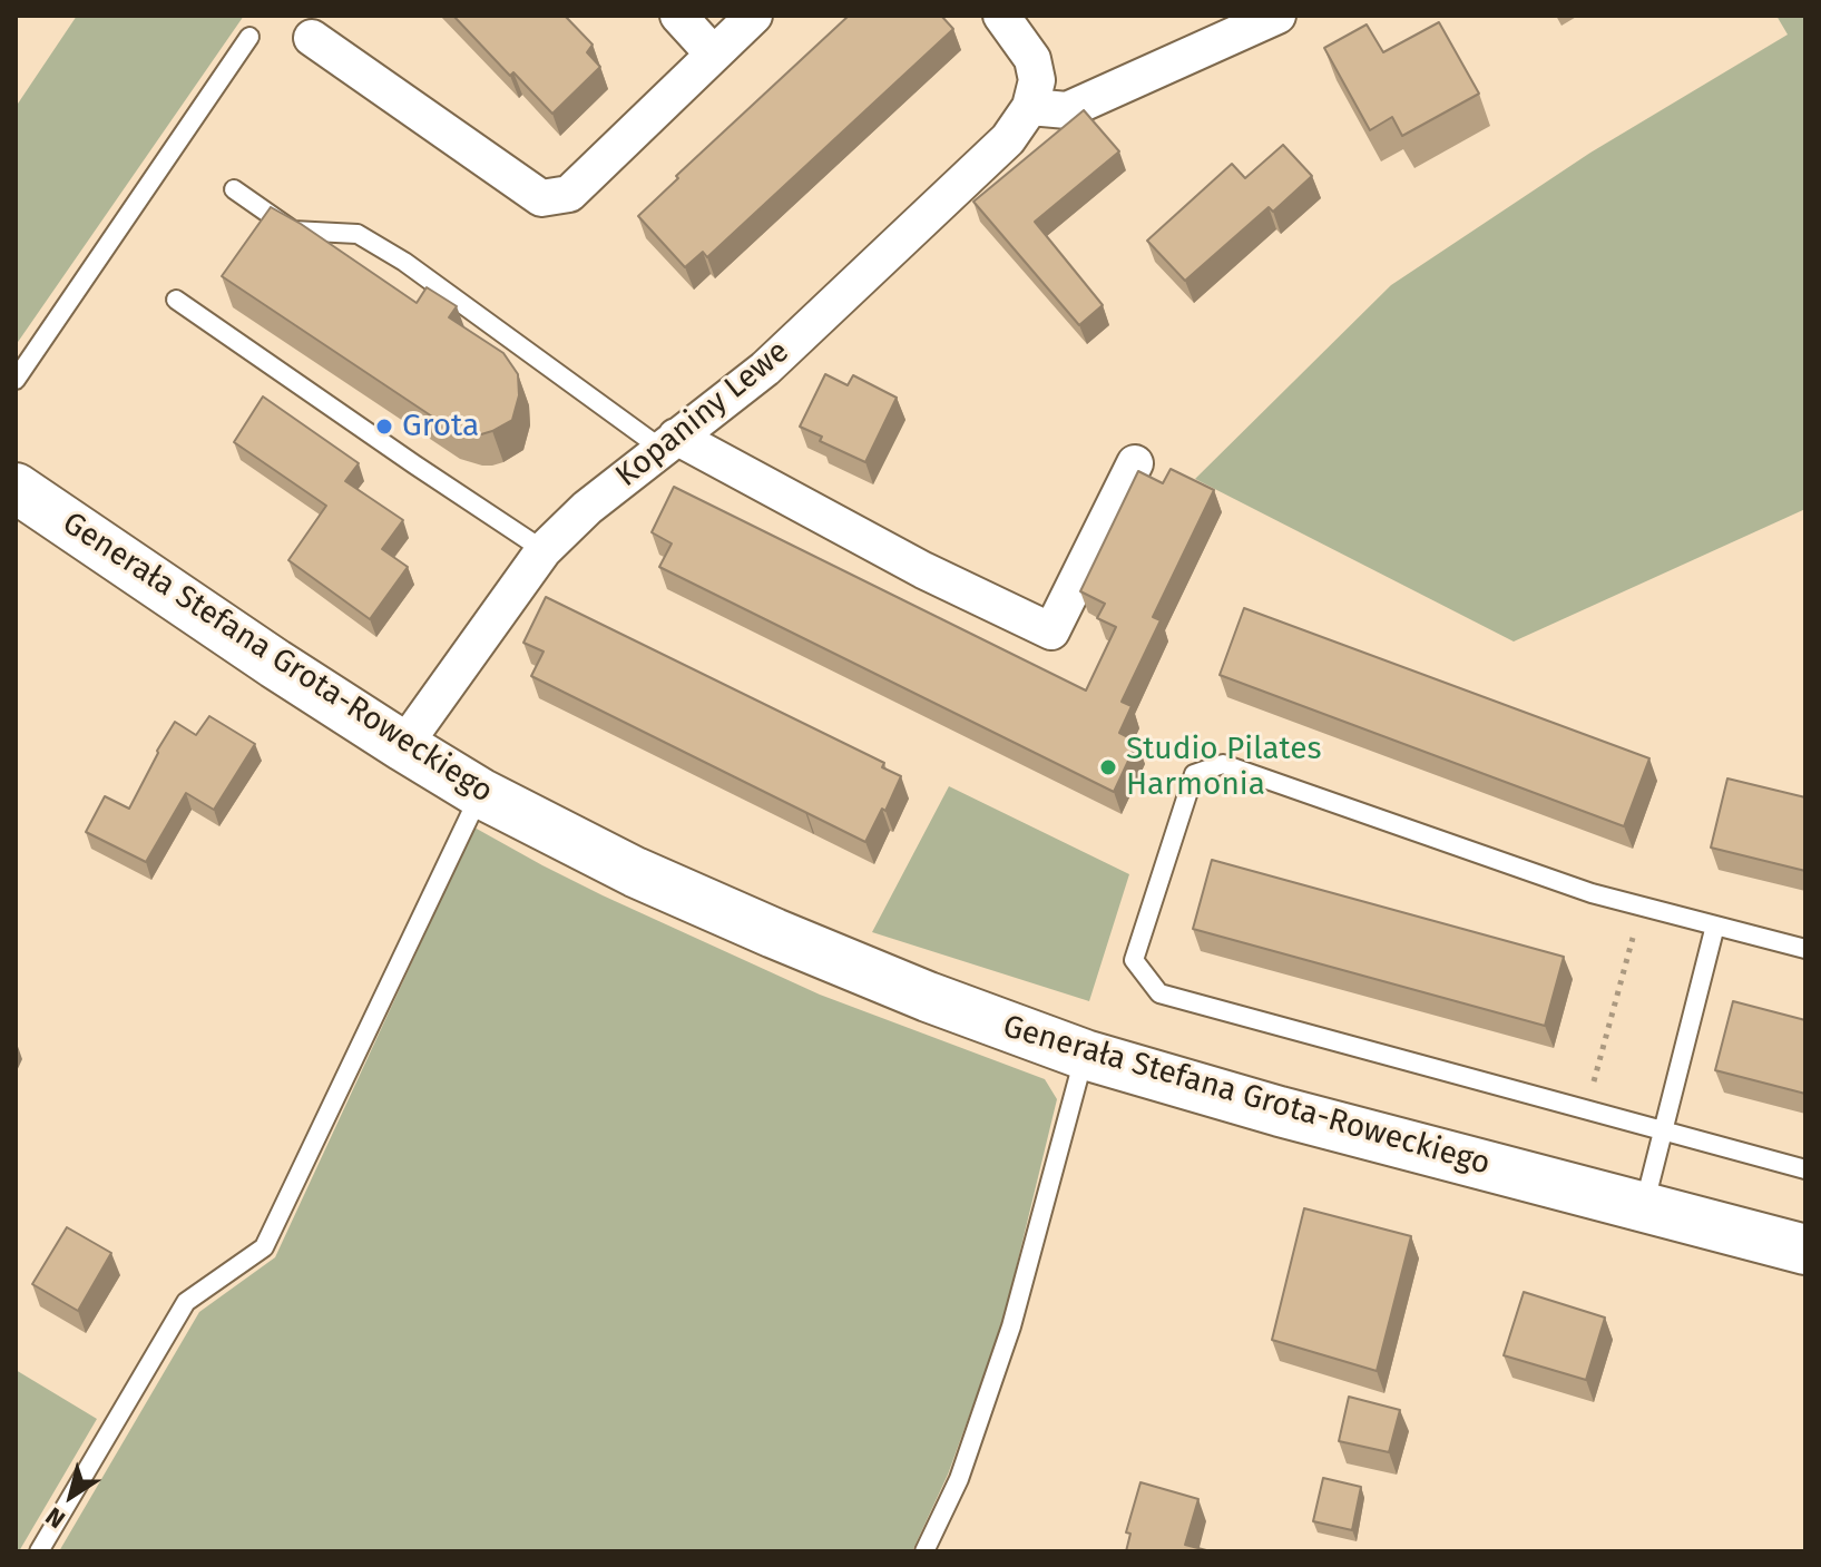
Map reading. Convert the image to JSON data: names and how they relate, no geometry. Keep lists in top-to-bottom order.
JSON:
{
  "streets": {
    "street": ["Kopaniny Lewe", "Generała Stefana Grota-Roweckiego"]
  },
  "crossings": [
    ["Kopaniny Lewe", "Generała Stefana Grota-Roweckiego"]
  ],
  "places": ["Grota", "Studio Pilates Harmonia"],
  "north": "bottom left"
}
